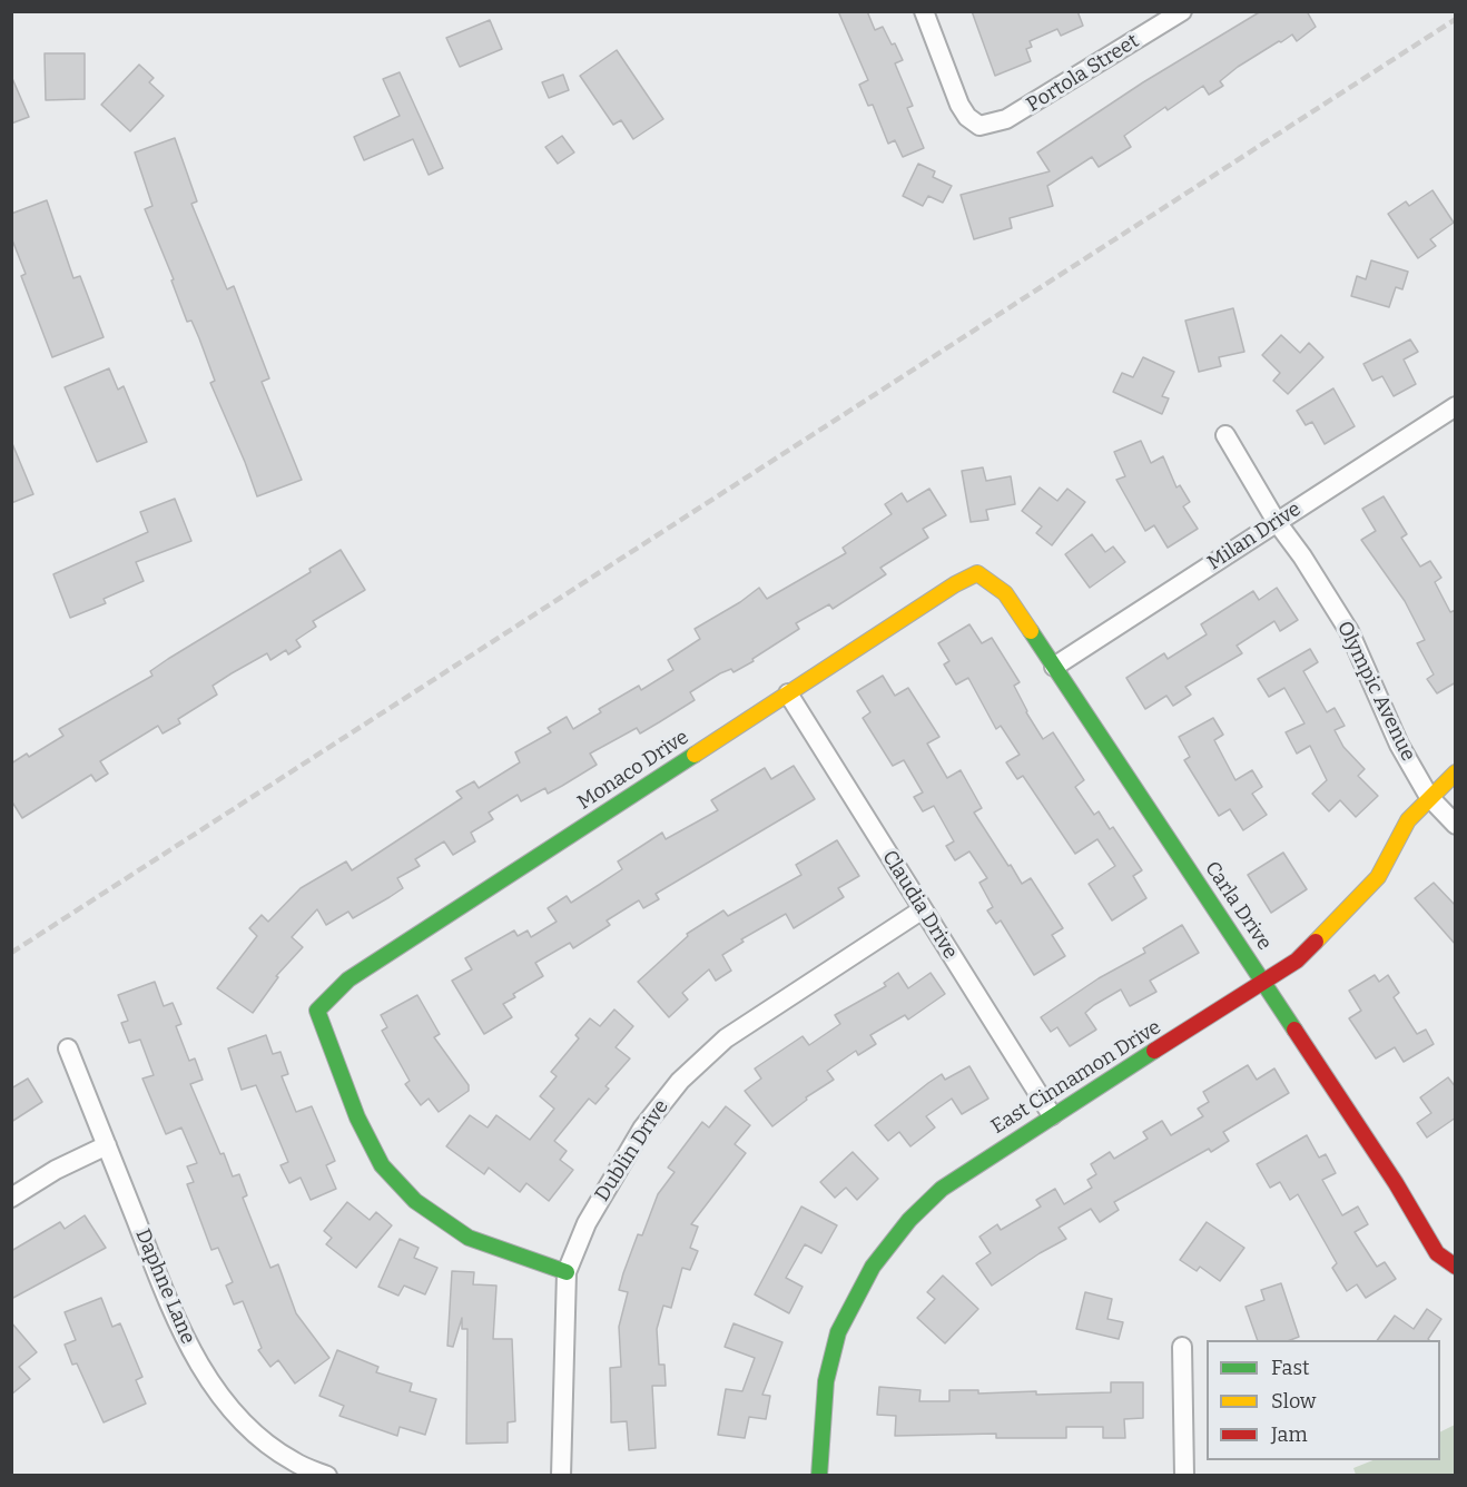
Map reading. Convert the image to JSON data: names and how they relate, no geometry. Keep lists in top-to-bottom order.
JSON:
{
  "streets": {
    "street": [
      "Portola Street",
      "Milan Drive",
      "Olympic Avenue",
      "Monaco Drive",
      "Claudia Drive",
      "Carla Drive",
      "East Cinnamon Drive",
      "Dublin Drive",
      "Daphne Lane"
    ]
  },
  "crossings": [
    ["Milan Drive", "Olympic Avenue"],
    ["Milan Drive", "Carla Drive"],
    ["Olympic Avenue", "East Cinnamon Drive"],
    ["Monaco Drive", "Claudia Drive"],
    ["Monaco Drive", "Carla Drive"],
    ["Monaco Drive", "Dublin Drive"],
    ["Claudia Drive", "East Cinnamon Drive"],
    ["Claudia Drive", "Dublin Drive"],
    ["Carla Drive", "East Cinnamon Drive"]
  ],
  "legend": ["Fast", "Slow", "Jam"]
}
